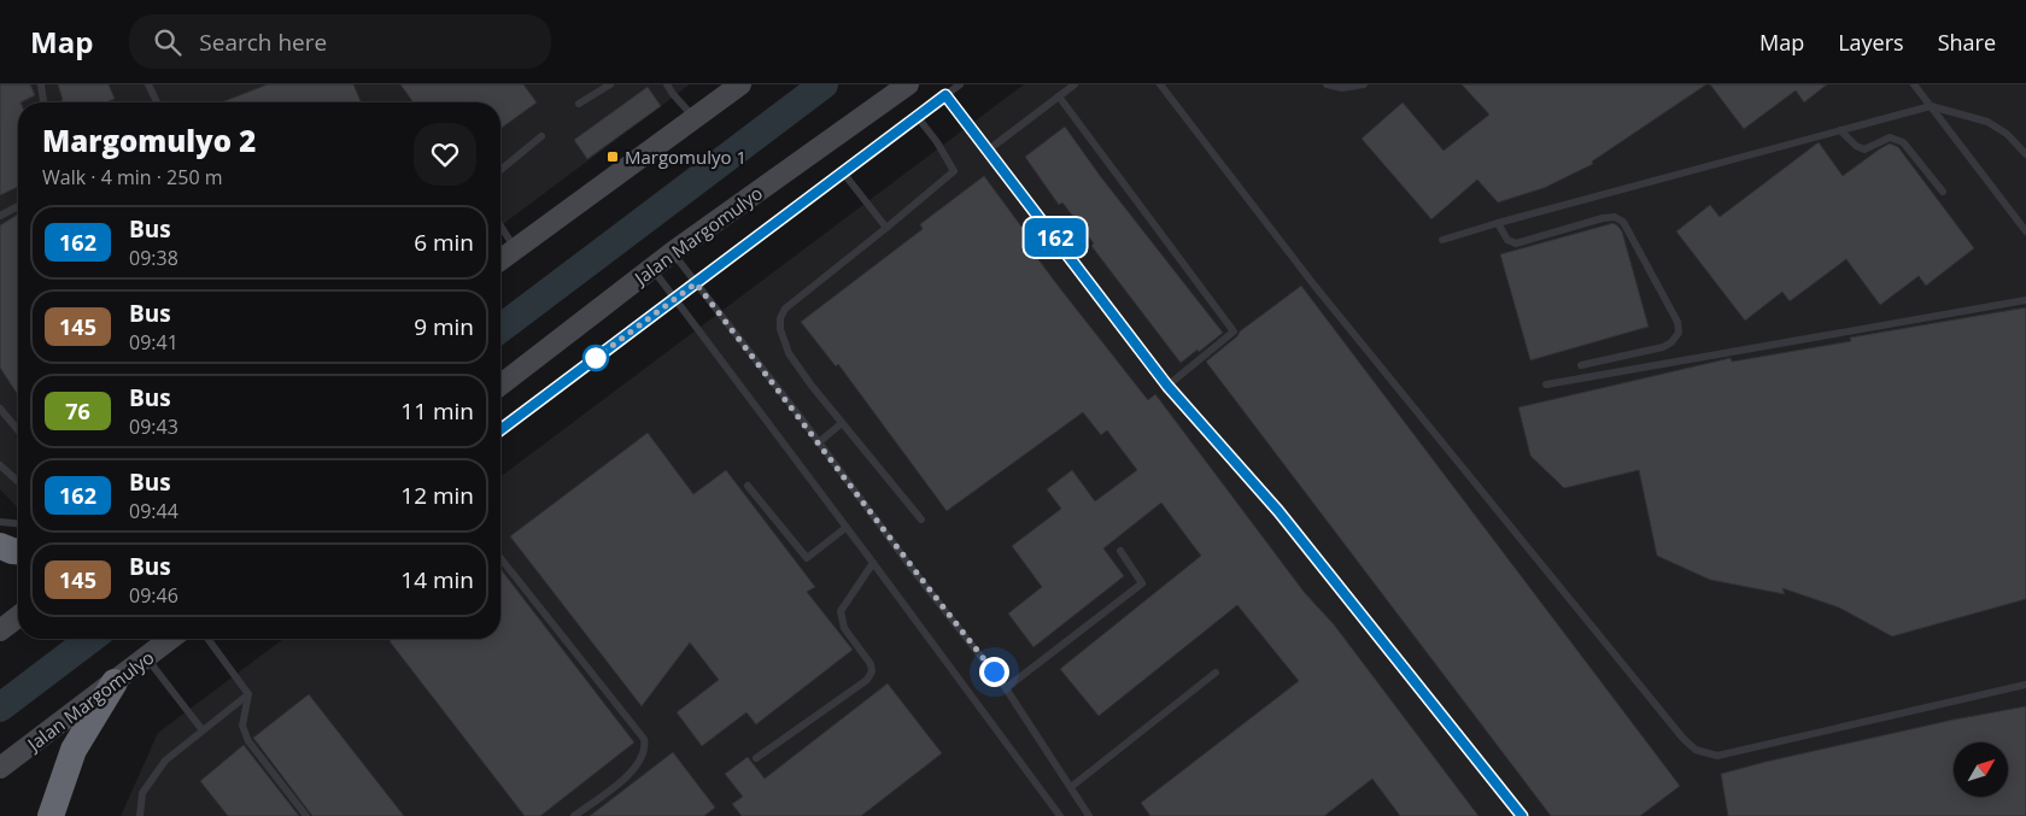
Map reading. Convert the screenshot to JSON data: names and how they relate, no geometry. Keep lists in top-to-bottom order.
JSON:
{
  "streets": {
    "main road": ["Jalan Margomulyo"]
  },
  "places": {
    "transit": ["Margomulyo 1"]
  },
  "lines": ["bus line 162"],
  "north": "top right",
  "page": {
    "header": "Map",
    "search": "Search here",
    "nav": ["Map", "Layers", "Share"],
    "on_map": "162",
    "heading": ["Margomulyo 2", "Walk · 4 min · 250 m"],
    "list": [
      {
        "mark": "162",
        "name": "Bus",
        "note": "09:38",
        "value": "6 min"
      },
      {
        "mark": "145",
        "name": "Bus",
        "note": "09:41",
        "value": "9 min"
      },
      {
        "mark": "76",
        "name": "Bus",
        "note": "09:43",
        "value": "11 min"
      },
      {
        "mark": "162",
        "name": "Bus",
        "note": "09:44",
        "value": "12 min"
      },
      {
        "mark": "145",
        "name": "Bus",
        "note": "09:46",
        "value": "14 min"
      }
    ]
  }
}
